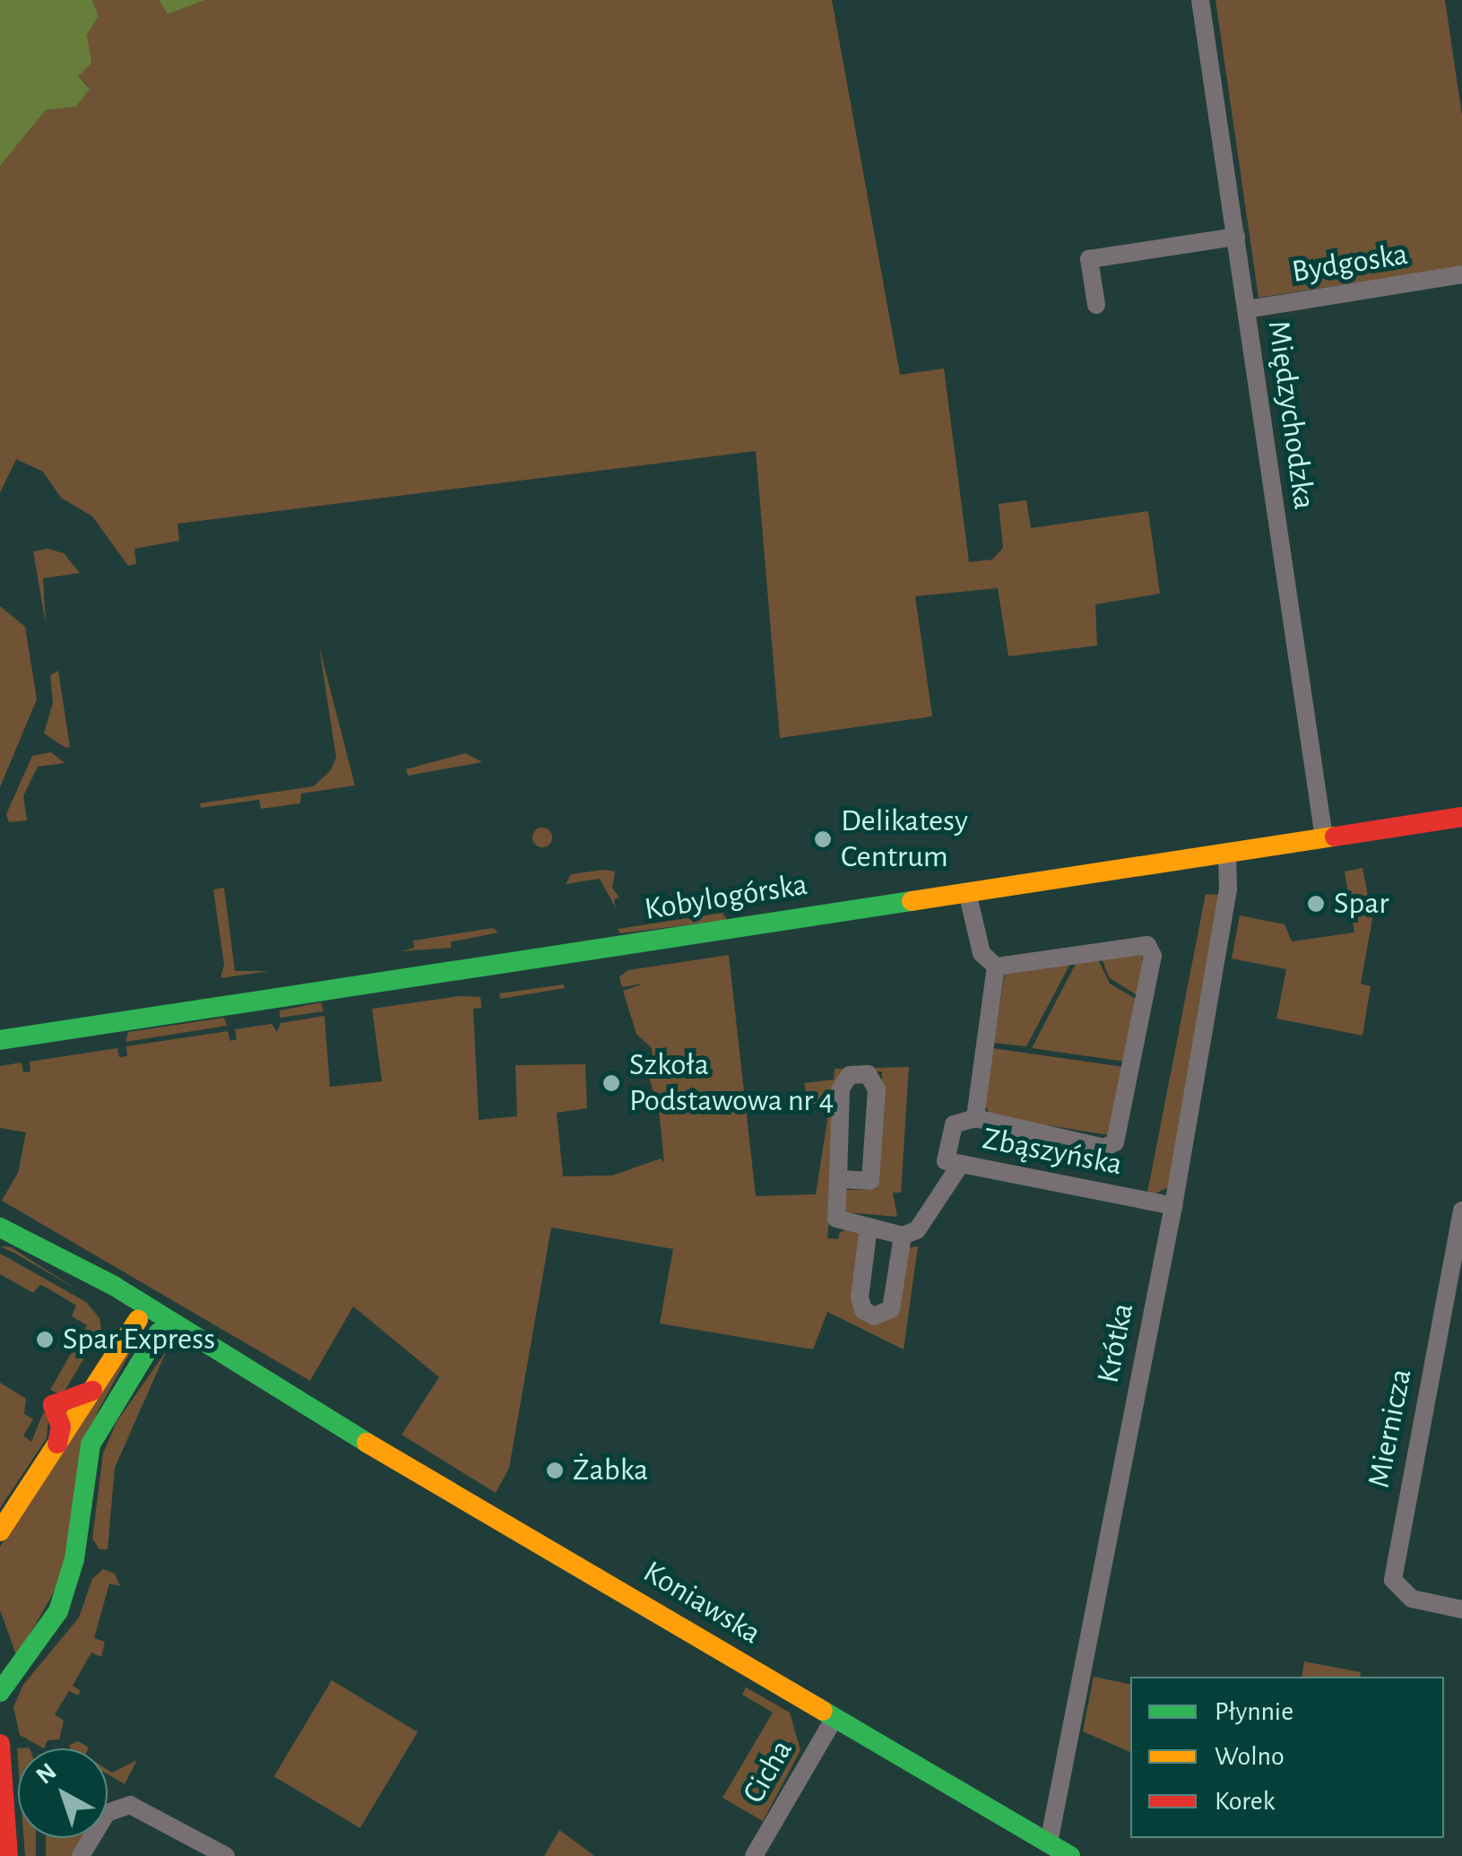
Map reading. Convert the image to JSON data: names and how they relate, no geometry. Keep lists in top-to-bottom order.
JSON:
{
  "streets": {
    "main road": ["Kobylogórska", "Koniawska"],
    "street": [
      "Bydgoska",
      "Międzychodzka",
      "Zbąszyńska",
      "Krótka",
      "Miernicza",
      "Cicha"
    ]
  },
  "crossings": [
    ["Bydgoska", "Międzychodzka"],
    ["Międzychodzka", "Kobylogórska"],
    ["Kobylogórska", "Krótka"],
    ["Zbąszyńska", "Krótka"],
    ["Krótka", "Koniawska"],
    ["Koniawska", "Cicha"]
  ],
  "places": [
    "Delikatesy Centrum",
    "Spar",
    "Szkoła Podstawowa nr 4",
    "Spar Express",
    "Żabka"
  ],
  "legend": ["Płynnie", "Wolno", "Korek"],
  "north": "top left"
}
